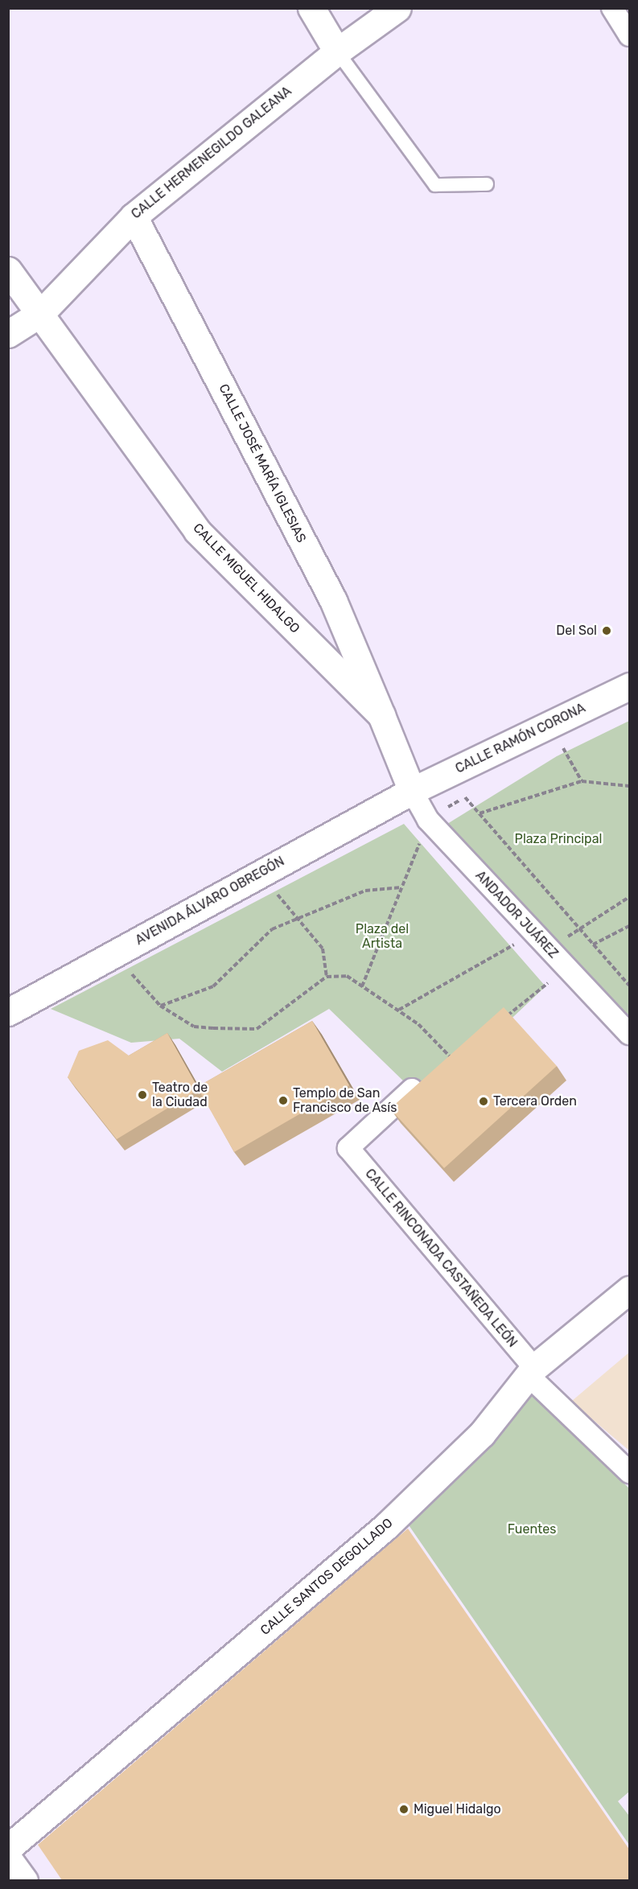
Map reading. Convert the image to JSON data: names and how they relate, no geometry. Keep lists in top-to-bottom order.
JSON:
{
  "streets": {
    "street": [
      "CALLE HERMENEGILDO GALEANA",
      "CALLE JOSÉ MARÍA IGLESIAS",
      "CALLE MIGUEL HIDALGO",
      "CALLE RAMÓN CORONA",
      "AVENIDA ÁLVARO OBREGÓN",
      "ANDADOR JUÁREZ",
      "CALLE RINCONADA CASTAÑEDA LEÓN",
      "CALLE SANTOS DEGOLLADO"
    ]
  },
  "crossings": [
    ["CALLE HERMENEGILDO GALEANA", "CALLE JOSÉ MARÍA IGLESIAS"],
    ["CALLE HERMENEGILDO GALEANA", "CALLE MIGUEL HIDALGO"],
    ["CALLE JOSÉ MARÍA IGLESIAS", "CALLE MIGUEL HIDALGO"],
    ["CALLE MIGUEL HIDALGO", "CALLE RAMÓN CORONA"],
    ["CALLE MIGUEL HIDALGO", "AVENIDA ÁLVARO OBREGÓN"],
    ["CALLE MIGUEL HIDALGO", "ANDADOR JUÁREZ"],
    ["CALLE RAMÓN CORONA", "AVENIDA ÁLVARO OBREGÓN"],
    ["CALLE RAMÓN CORONA", "ANDADOR JUÁREZ"],
    ["AVENIDA ÁLVARO OBREGÓN", "ANDADOR JUÁREZ"],
    ["CALLE RINCONADA CASTAÑEDA LEÓN", "CALLE SANTOS DEGOLLADO"]
  ],
  "parks": ["Plaza Principal", "Plaza del Artista", "Fuentes"],
  "places": [
    "Del Sol",
    "Teatro de la Ciudad",
    "Templo de San Francisco de Asís",
    "Tercera Orden",
    "Miguel Hidalgo"
  ]
}
